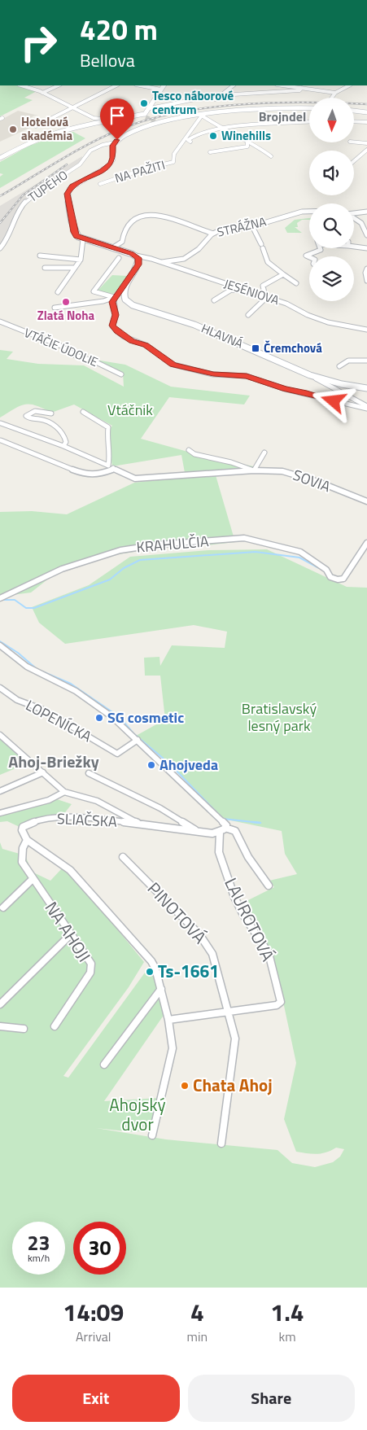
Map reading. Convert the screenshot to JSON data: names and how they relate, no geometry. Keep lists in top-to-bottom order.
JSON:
{
  "streets": {
    "street": [
      "NA PAŽITI",
      "TUPÉHO",
      "STRÁŽNA",
      "JESÉNIOVA",
      "HLAVNÁ",
      "VTÁČIE ÚDOLIE",
      "SOVIA",
      "KRAHULČIA",
      "LOPENÍCKA",
      "SLIAČSKA",
      "PINOTOVÁ",
      "LAUROTOVÁ",
      "NA AHOJI"
    ]
  },
  "crossings": [
    ["STRÁŽNA", "JESÉNIOVA"],
    ["SLIAČSKA", "LAUROTOVÁ"],
    ["SLIAČSKA", "NA AHOJI"],
    ["PINOTOVÁ", "LAUROTOVÁ"]
  ],
  "districts": ["Brojndel", "Ahoj-Briežky"],
  "parks": ["Vtáčnik", "Bratislavský lesný park", "Ahojský dvor"],
  "places": {
    "other": [
      "Tesco náborové centrum",
      "Hotelová akadémia",
      "Winehills",
      "Zlatá Noha",
      "SG cosmetic",
      "Ahojveda",
      "Ts-1661",
      "Chata Ahoj"
    ],
    "transit": ["Čremchová"]
  },
  "north": "bottom",
  "page": {
    "turn": ["420 m", "Bellova"],
    "speed": "23 km/h",
    "limit": "30",
    "eta": [
      "14:09",
      "Arrival",
      "4",
      "min",
      "1.4",
      "km"
    ],
    "buttons": ["Exit", "Share"]
  }
}
